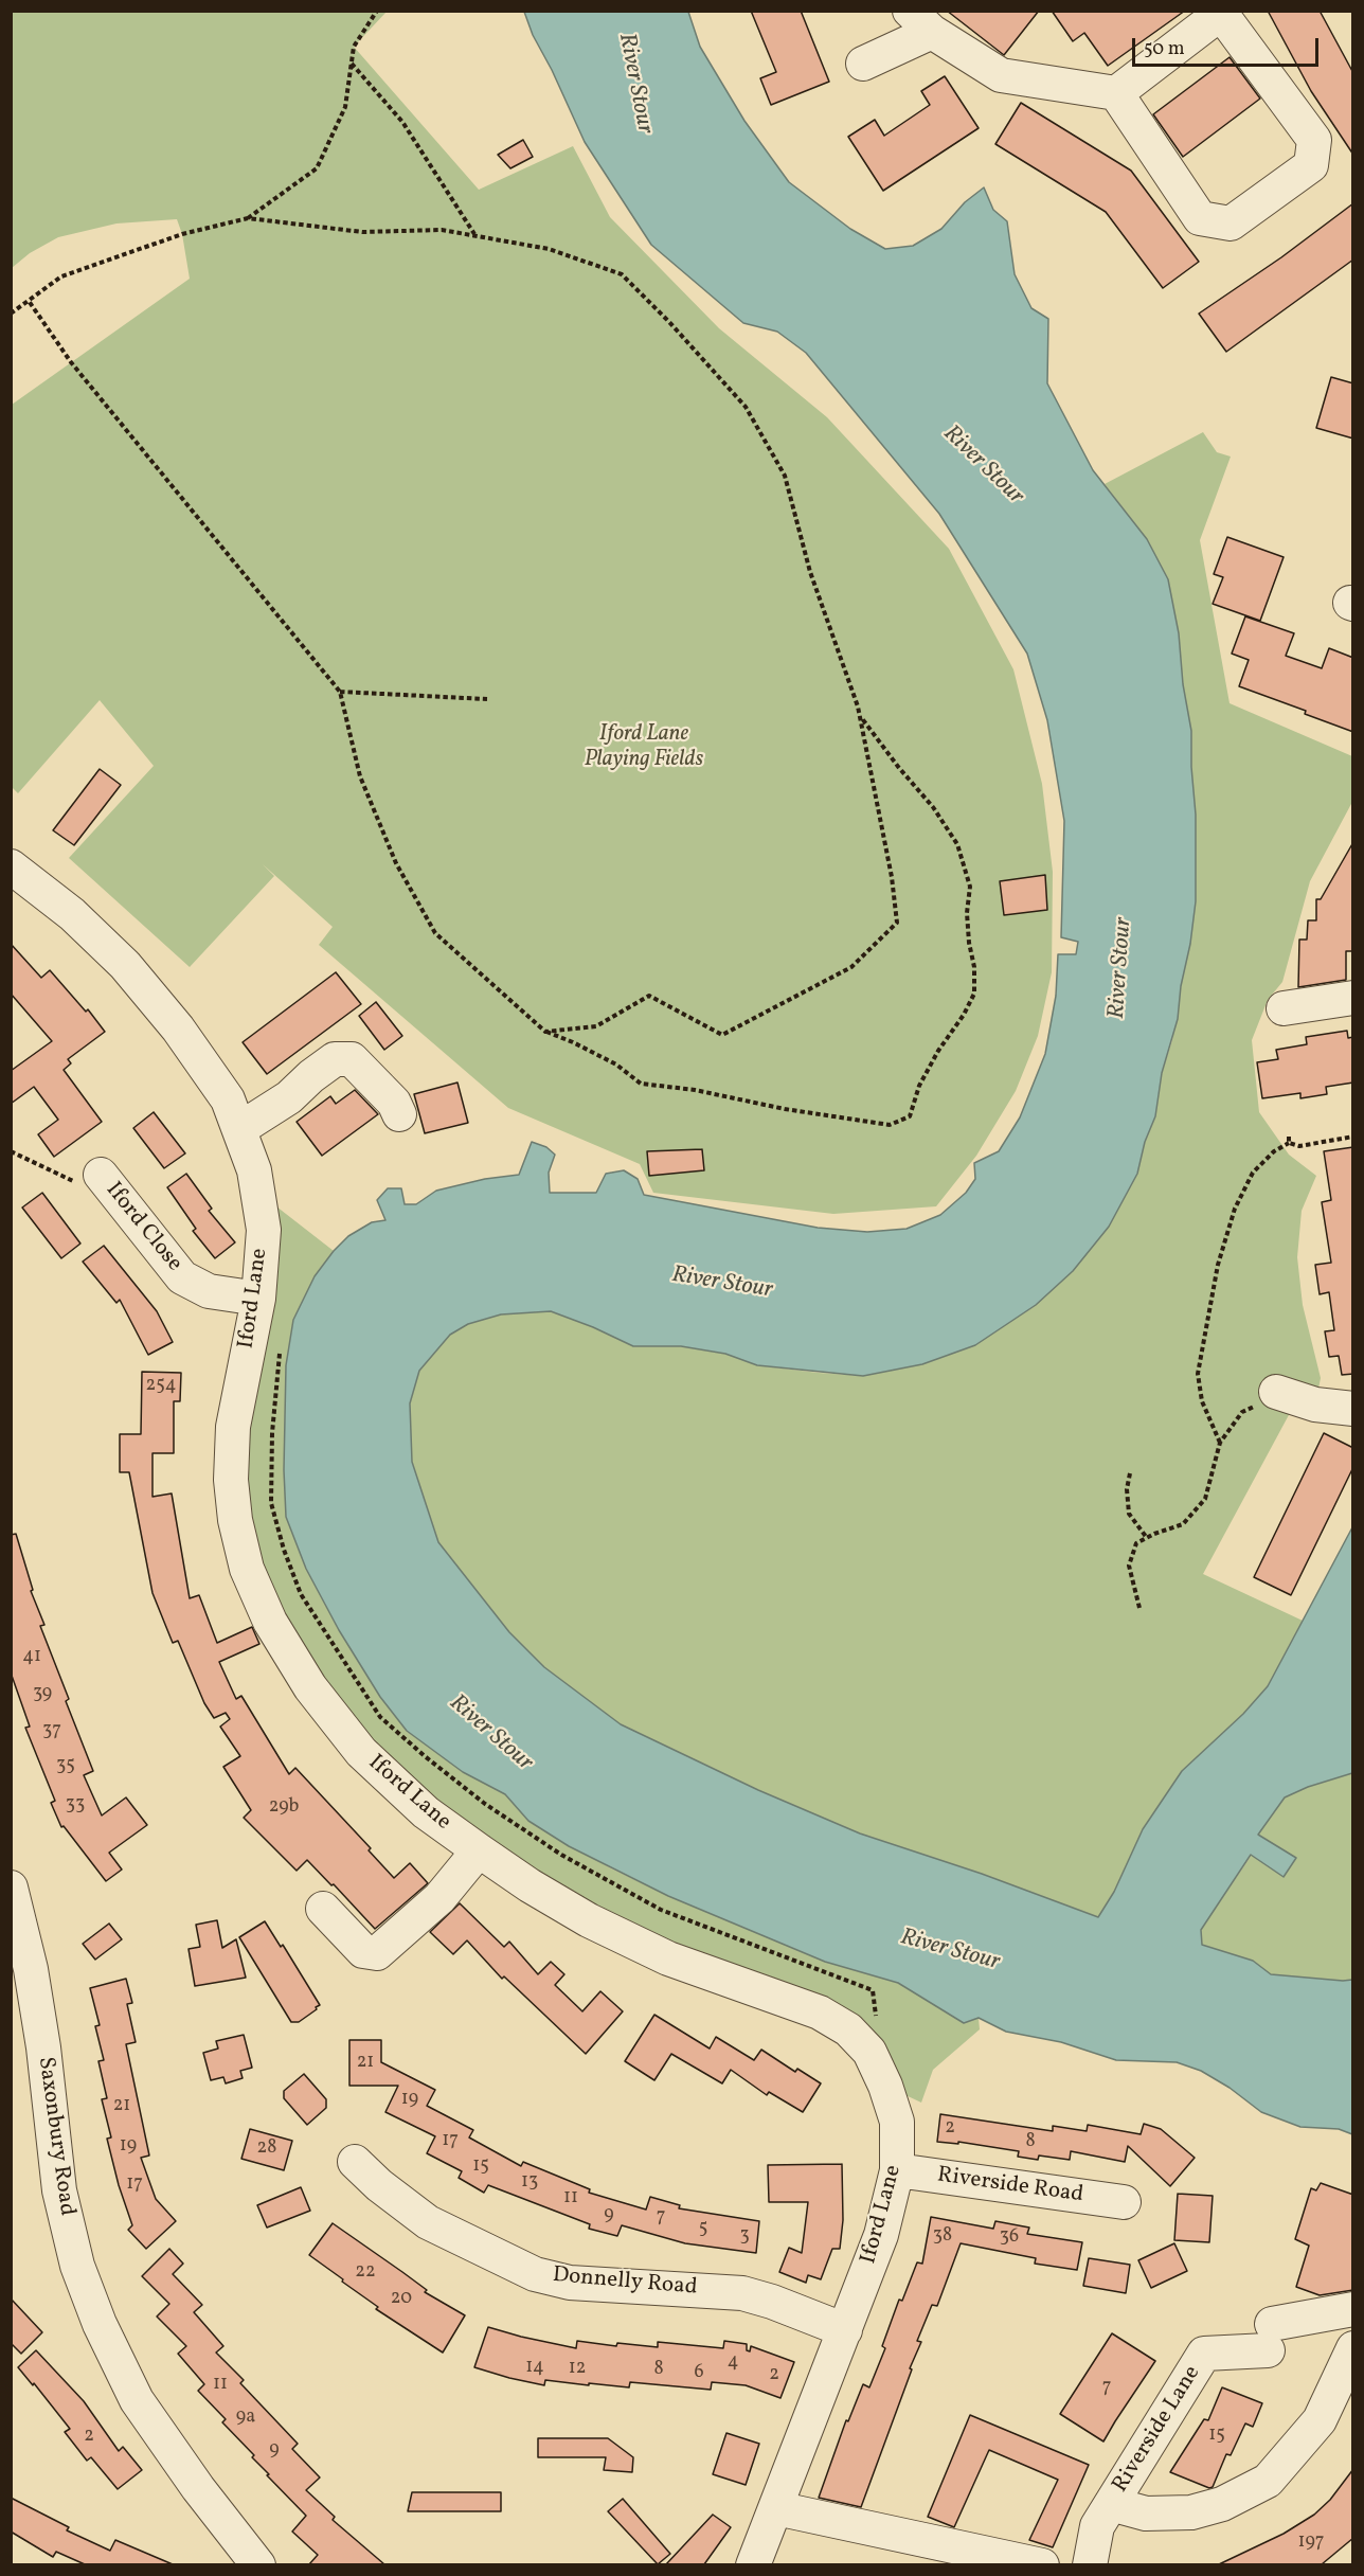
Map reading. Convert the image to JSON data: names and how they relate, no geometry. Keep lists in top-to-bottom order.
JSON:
{
  "streets": {
    "street": [
      "Iford Close",
      "Iford Lane",
      "Saxonbury Road",
      "Riverside Road",
      "Donnelly Road",
      "Riverside Lane"
    ]
  },
  "crossings": [
    ["Iford Close", "Iford Lane"],
    ["Iford Lane", "Riverside Road"],
    ["Iford Lane", "Donnelly Road"]
  ],
  "water": ["River Stour"],
  "parks": ["Iford Lane Playing Fields"],
  "house_numbers": [
    "254",
    "41",
    "39",
    "37",
    "35",
    "33",
    "29b",
    "21",
    "19",
    "21",
    "2",
    "17",
    "8",
    "19",
    "28",
    "15",
    "13",
    "17",
    "11",
    "9",
    "7",
    "5",
    "3",
    "38",
    "36",
    "22",
    "20",
    "4",
    "14",
    "12",
    "8",
    "6",
    "2",
    "11",
    "7",
    "9a",
    "15",
    "2",
    "9",
    "197"
  ],
  "scale_bar": "50 m"
}
